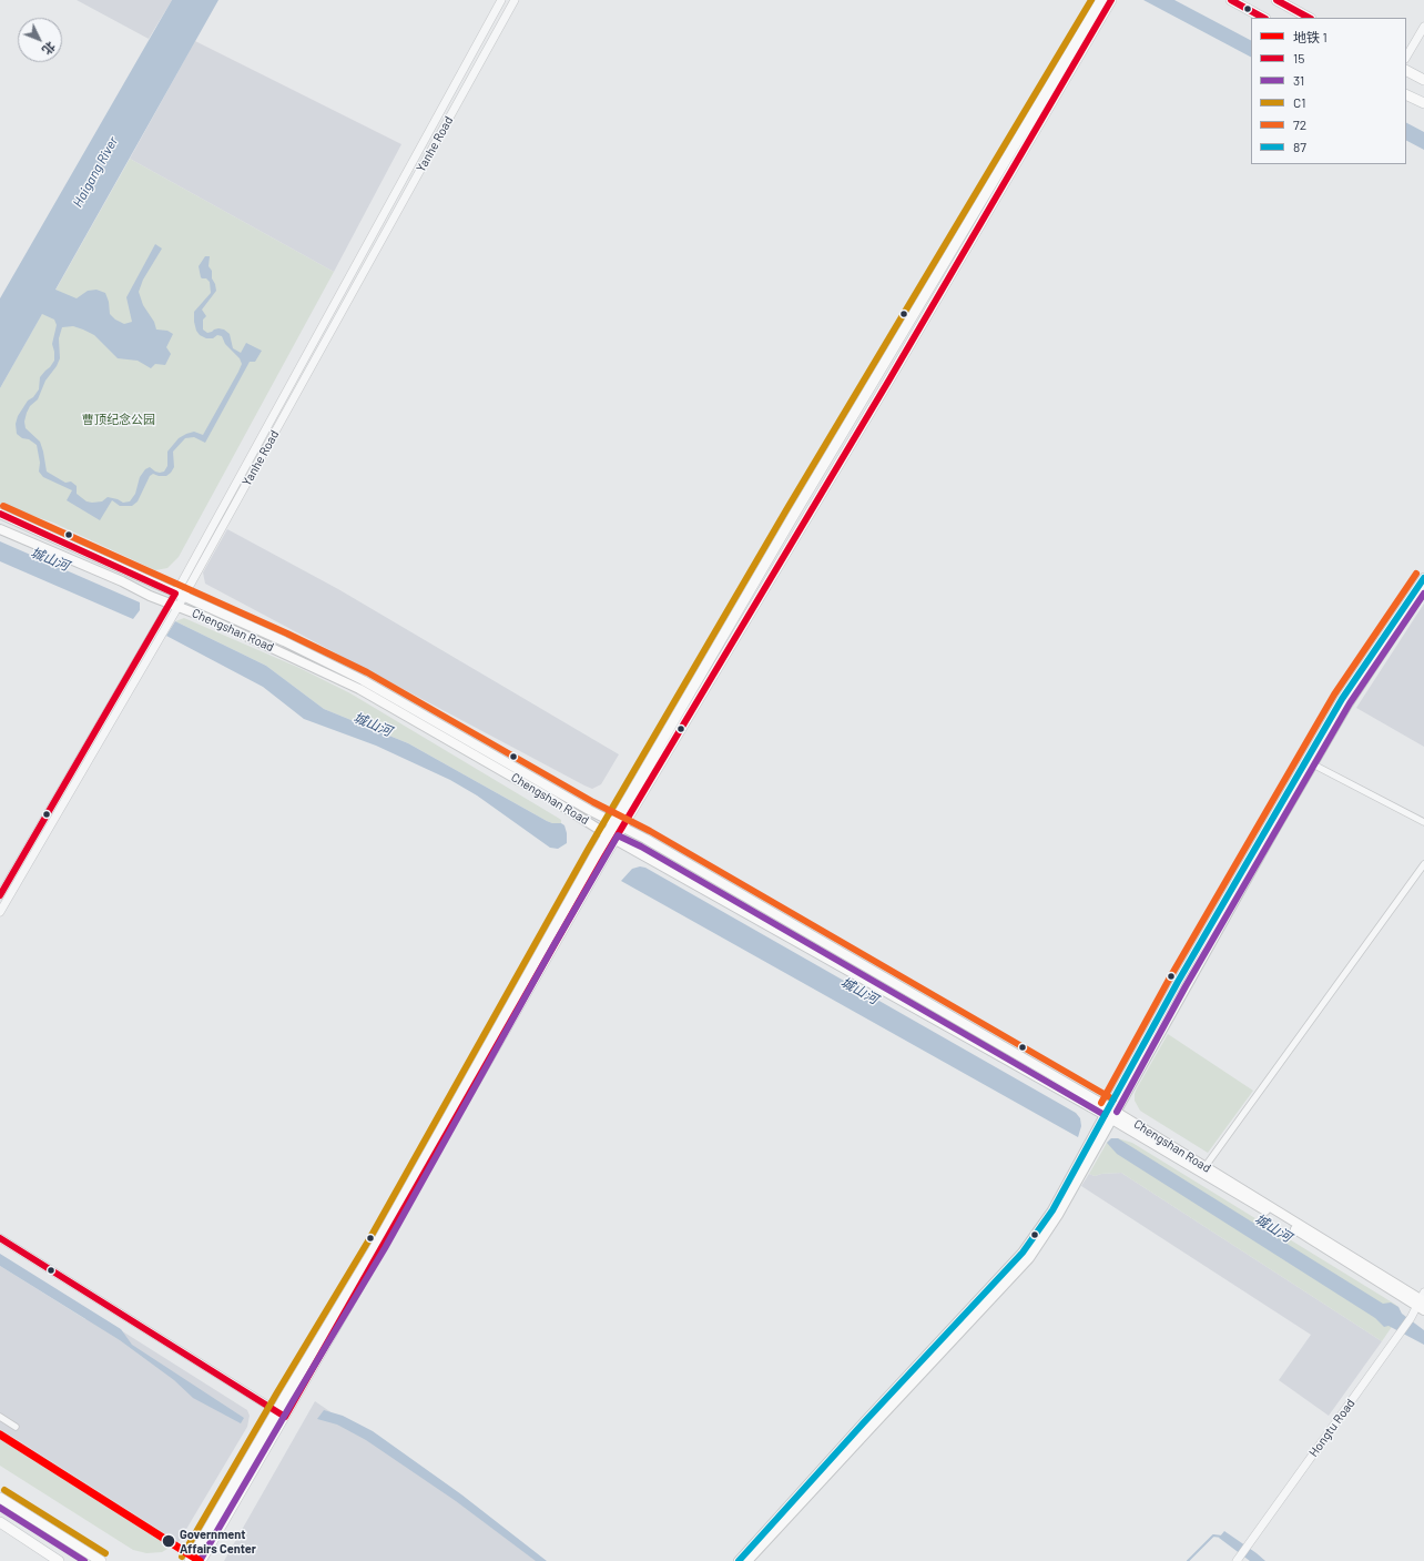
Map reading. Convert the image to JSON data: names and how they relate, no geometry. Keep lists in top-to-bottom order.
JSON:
{
  "streets": {
    "main road": ["Chengshan Road"],
    "street": ["Yanhe Road", "Hongtu Road"]
  },
  "crossings": [
    ["Yanhe Road", "Chengshan Road"],
    ["Chengshan Road", "Hongtu Road"]
  ],
  "water": ["Haigang River", "城山河"],
  "parks": ["曹顶纪念公园"],
  "places": ["Government Affairs Center"],
  "lines": [
    "transit line 15",
    "transit line C1",
    "transit line 72",
    "transit line 87",
    "transit line 31",
    "metro line 1"
  ],
  "legend": [
    "地铁 1",
    "15",
    "31",
    "C1",
    "72",
    "87"
  ],
  "north": "bottom right"
}
